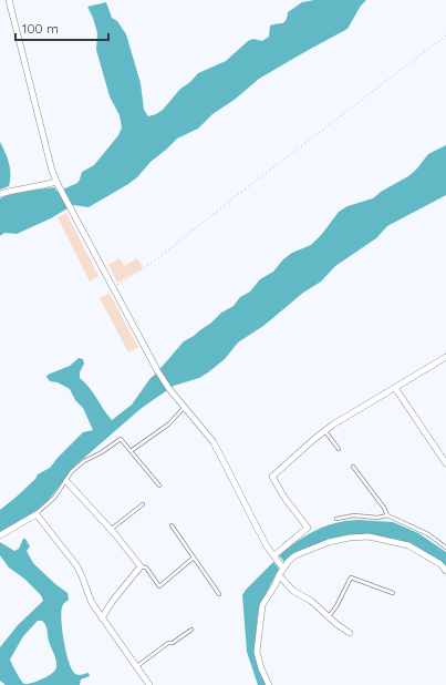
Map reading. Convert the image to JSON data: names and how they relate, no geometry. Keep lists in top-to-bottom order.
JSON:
{
  "scale_bar": "100 m"
}
